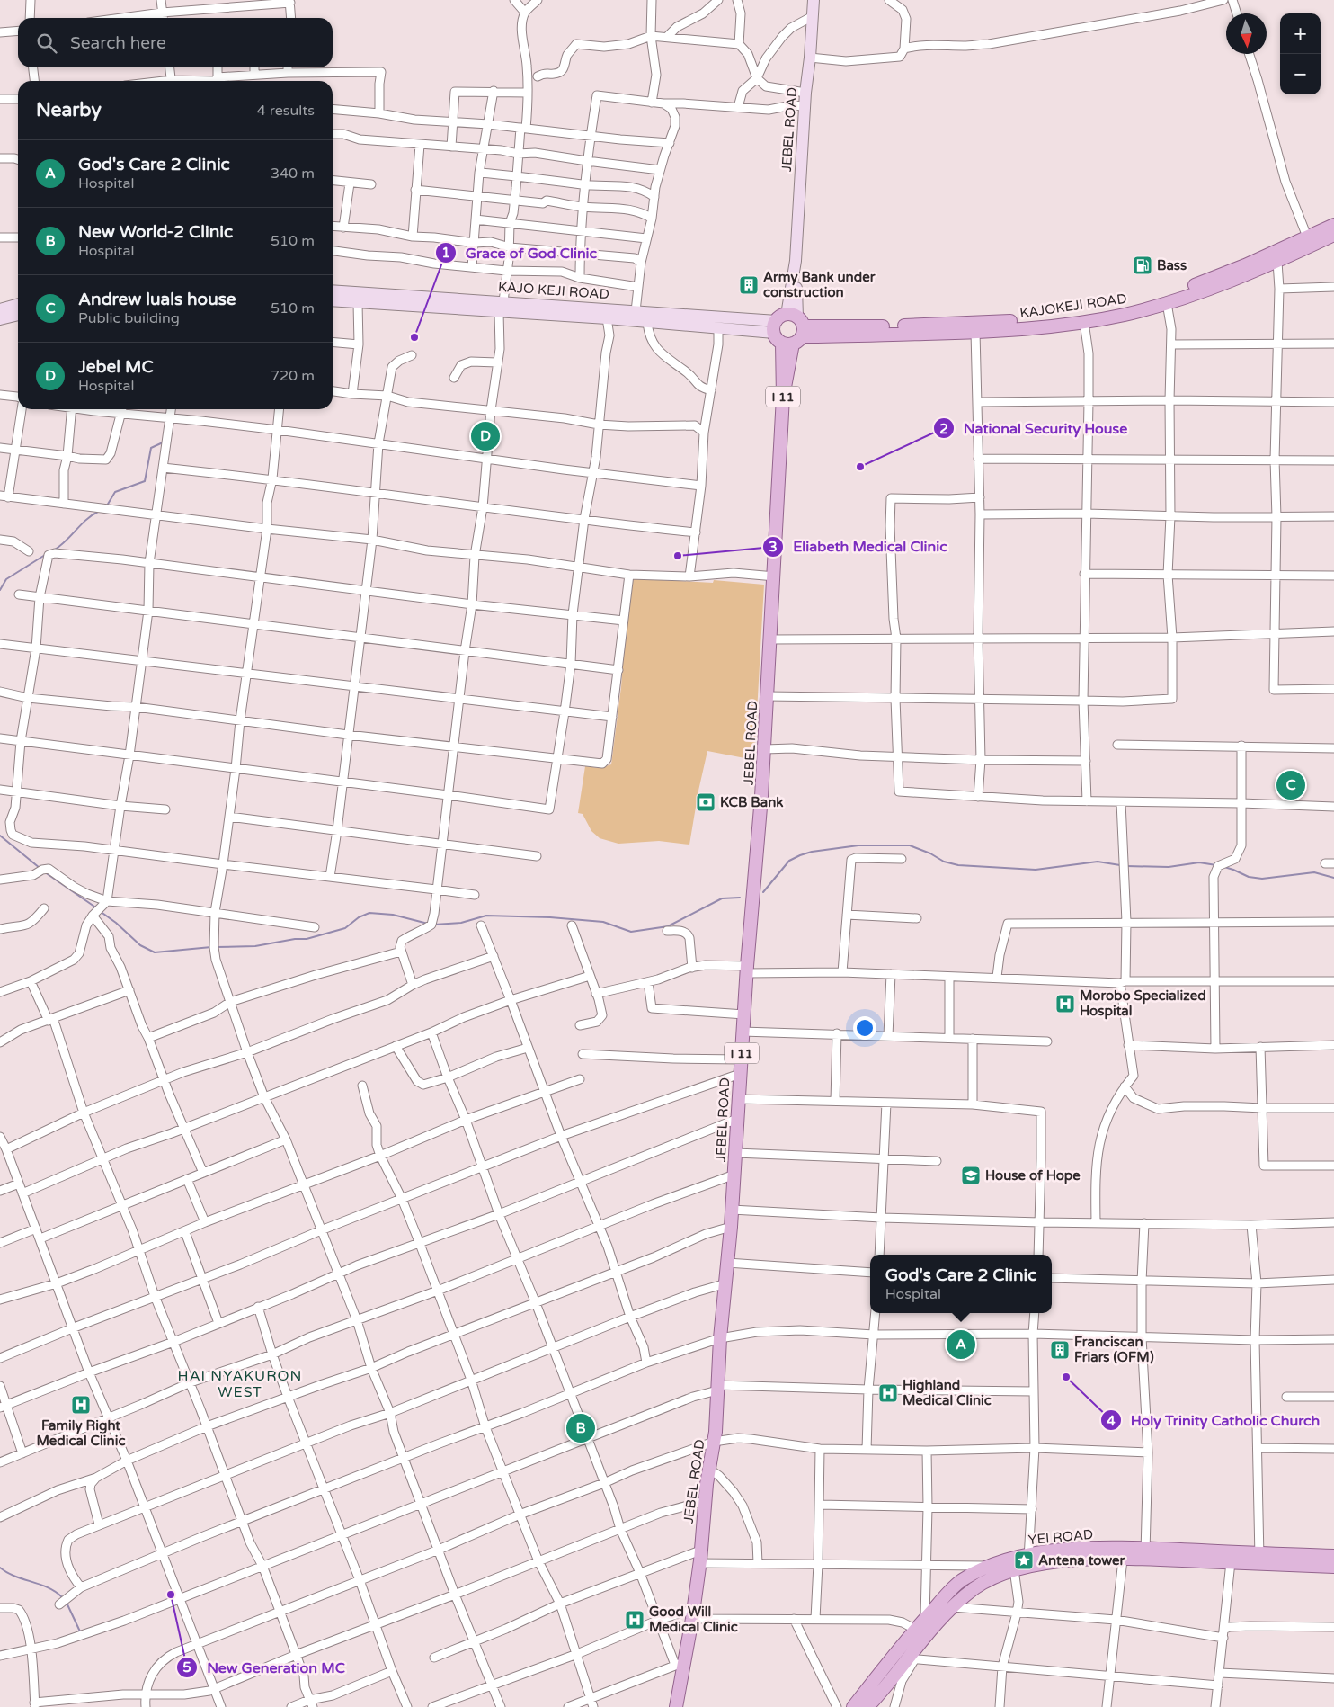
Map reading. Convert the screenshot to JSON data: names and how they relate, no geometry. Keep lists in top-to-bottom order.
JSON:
{
  "streets": {
    "main road": [
      "JEBEL ROAD",
      "KAJO KEJI ROAD",
      "KAJOKEJI ROAD",
      "I 11",
      "YEI ROAD"
    ]
  },
  "crossings": [
    ["JEBEL ROAD", "KAJO KEJI ROAD"],
    ["JEBEL ROAD", "KAJOKEJI ROAD"],
    ["KAJO KEJI ROAD", "KAJOKEJI ROAD"]
  ],
  "districts": ["HAI NYAKURON WEST"],
  "places": {
    "fuel station": ["Bass"],
    "building": ["Army Bank under construction", "Franciscan Friars (OFM)"],
    "other": [
      "Grace of God Clinic",
      "National Security House",
      "Eliabeth Medical Clinic",
      "Holy Trinity Catholic Church",
      "New Generation MC"
    ],
    "bank": ["KCB Bank"],
    "hospital": [
      "Morobo Specialized Hospital",
      "Highland Medical Clinic",
      "Family Right Medical Clinic",
      "Good Will Medical Clinic"
    ],
    "school or university": ["House of Hope"],
    "place": ["Antena tower"]
  },
  "north": "bottom",
  "page": {
    "map_buttons": ["+", "−"],
    "search": "Search here",
    "heading": ["Nearby", "4 results"],
    "list": [
      {
        "mark": "A",
        "name": "God's Care 2 Clinic",
        "note": "Hospital",
        "value": "340 m"
      },
      {
        "mark": "B",
        "name": "New World-2 Clinic",
        "note": "Hospital",
        "value": "510 m"
      },
      {
        "mark": "C",
        "name": "Andrew luals house",
        "note": "Public building",
        "value": "510 m"
      },
      {
        "mark": "D",
        "name": "Jebel MC",
        "note": "Hospital",
        "value": "720 m"
      }
    ],
    "pins": [
      "D",
      "C",
      "A",
      "B"
    ],
    "popup": ["God's Care 2 Clinic", "Hospital"]
  }
}
